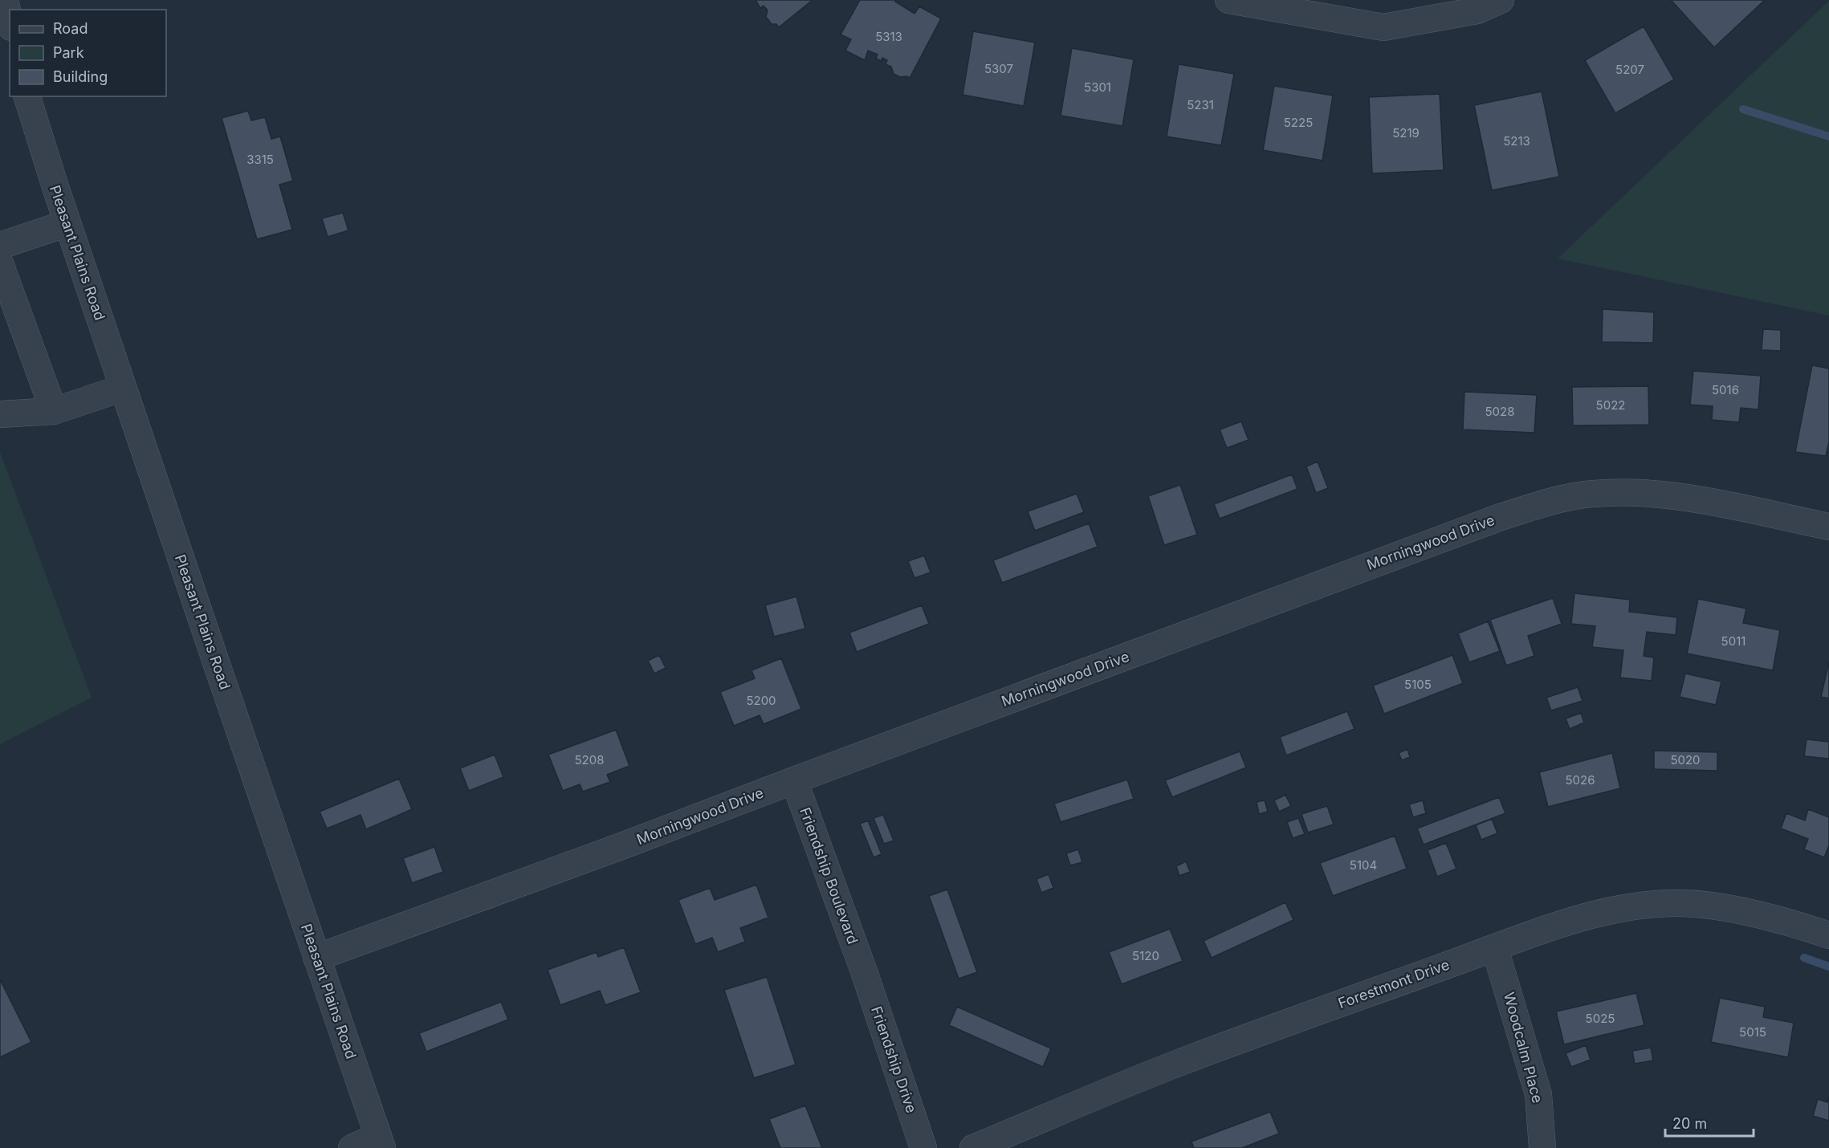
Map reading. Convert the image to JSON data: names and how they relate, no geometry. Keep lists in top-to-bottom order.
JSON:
{
  "streets": {
    "street": [
      "Pleasant Plains Road",
      "Morningwood Drive",
      "Friendship Boulevard",
      "Forestmont Drive",
      "Woodcalm Place",
      "Friendship Drive"
    ]
  },
  "crossings": [
    ["Pleasant Plains Road", "Morningwood Drive"],
    ["Morningwood Drive", "Friendship Boulevard"],
    ["Friendship Boulevard", "Friendship Drive"],
    ["Forestmont Drive", "Woodcalm Place"]
  ],
  "house_numbers": [
    "5313",
    "5307",
    "5207",
    "5301",
    "5231",
    "5225",
    "5219",
    "5213",
    "3315",
    "5016",
    "5022",
    "5028",
    "5011",
    "5105",
    "5200",
    "5208",
    "5020",
    "5026",
    "5104",
    "5120",
    "5025",
    "5015"
  ],
  "legend": ["Road", "Park", "Building"],
  "scale_bar": "20 m"
}
